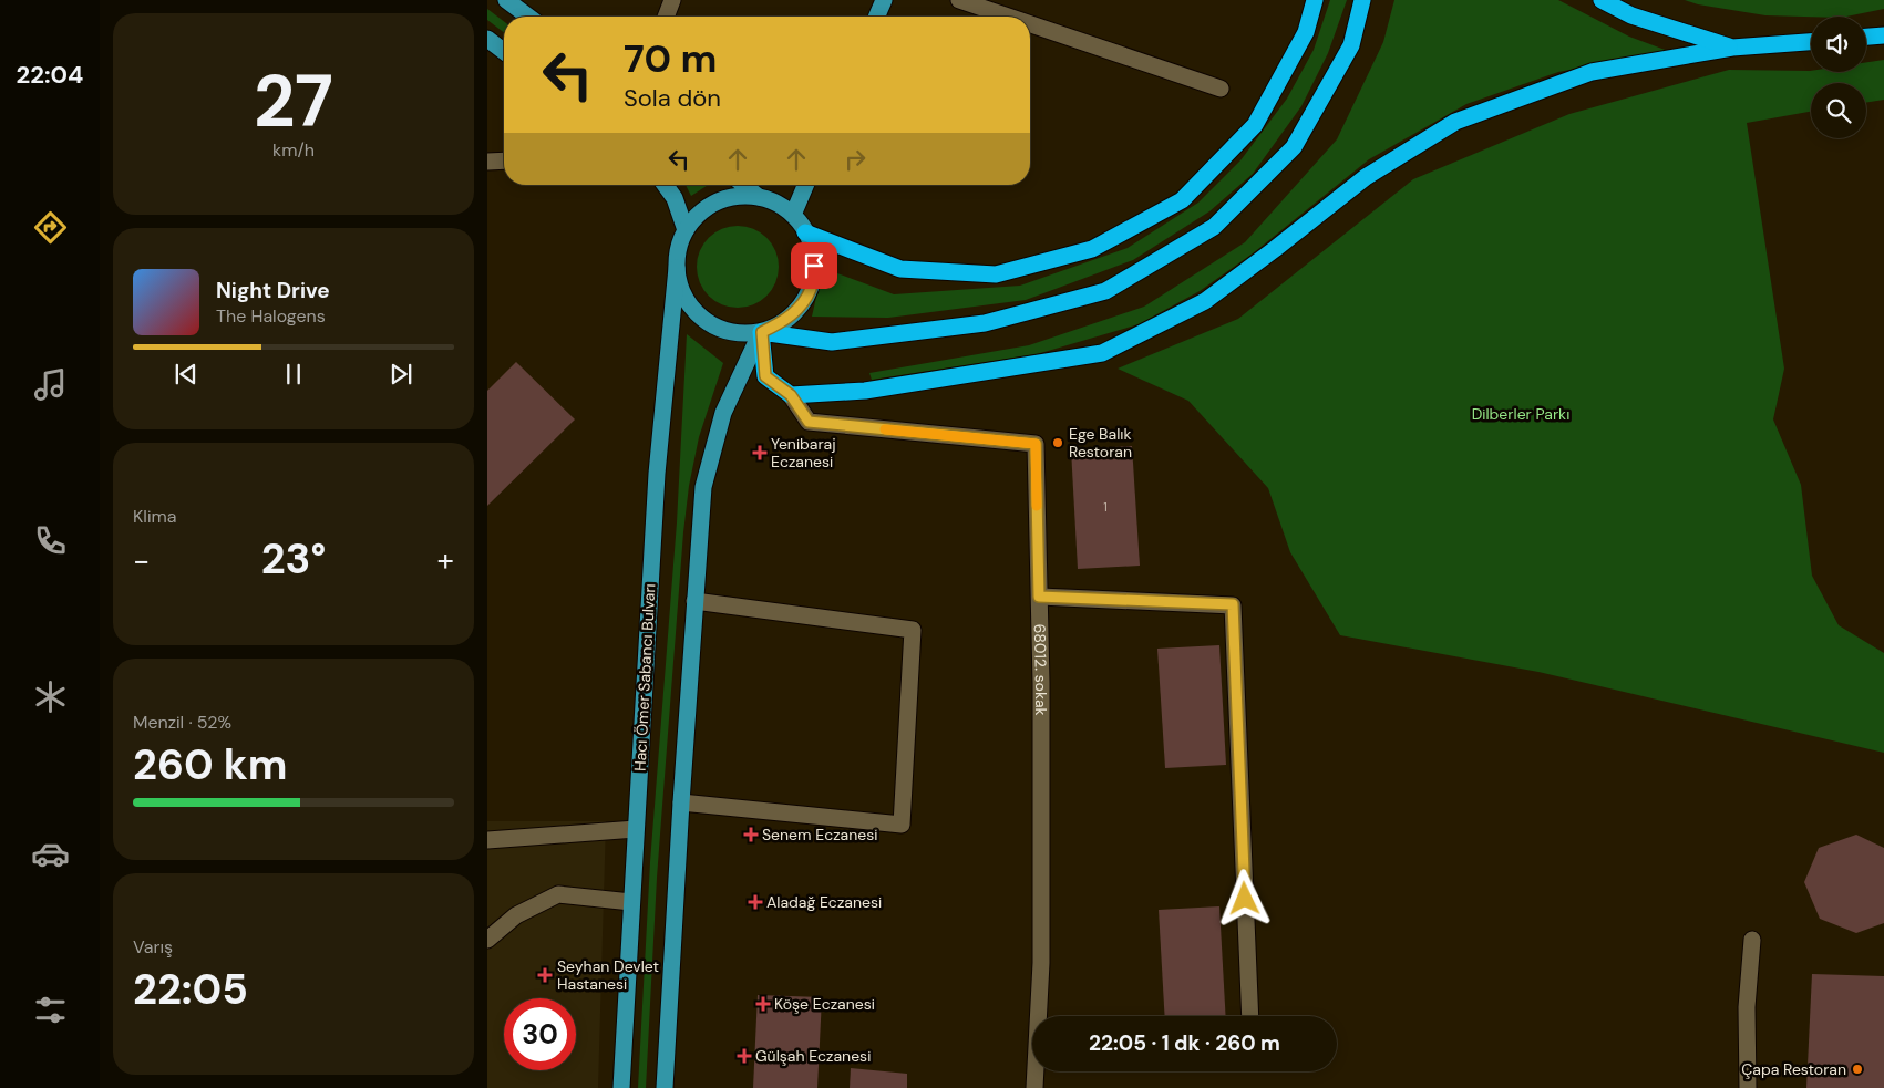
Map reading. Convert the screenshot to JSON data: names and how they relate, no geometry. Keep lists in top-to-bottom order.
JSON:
{
  "streets": {
    "main road": ["Hacı Ömer Sabancı Bulvarı"],
    "street": ["68012. sokak"]
  },
  "parks": ["Dilberler Parkı"],
  "places": {
    "other": ["Ege Balık Restoran", "Çapa Restoran"],
    "health": [
      "Yenibaraj Eczanesi",
      "Senem Eczanesi",
      "Aladağ Eczanesi",
      "Seyhan Devlet Hastanesi",
      "Köşe Eczanesi",
      "Gülşah Eczanesi"
    ]
  },
  "house_numbers": ["1"],
  "page": {
    "tabs": "22:04",
    "tile": [
      ["27", "km/h"],
      "Klima",
      ["Menzil · 52%", "260 km"],
      ["Varış", "22:05"]
    ],
    "turn": ["70 m", "Sola dön"],
    "song": ["Night Drive", "The Halogens"],
    "heat": ["−", "23°", "+"],
    "limit": "30",
    "trip": "22:05 · 1 dk · 260 m"
  }
}
